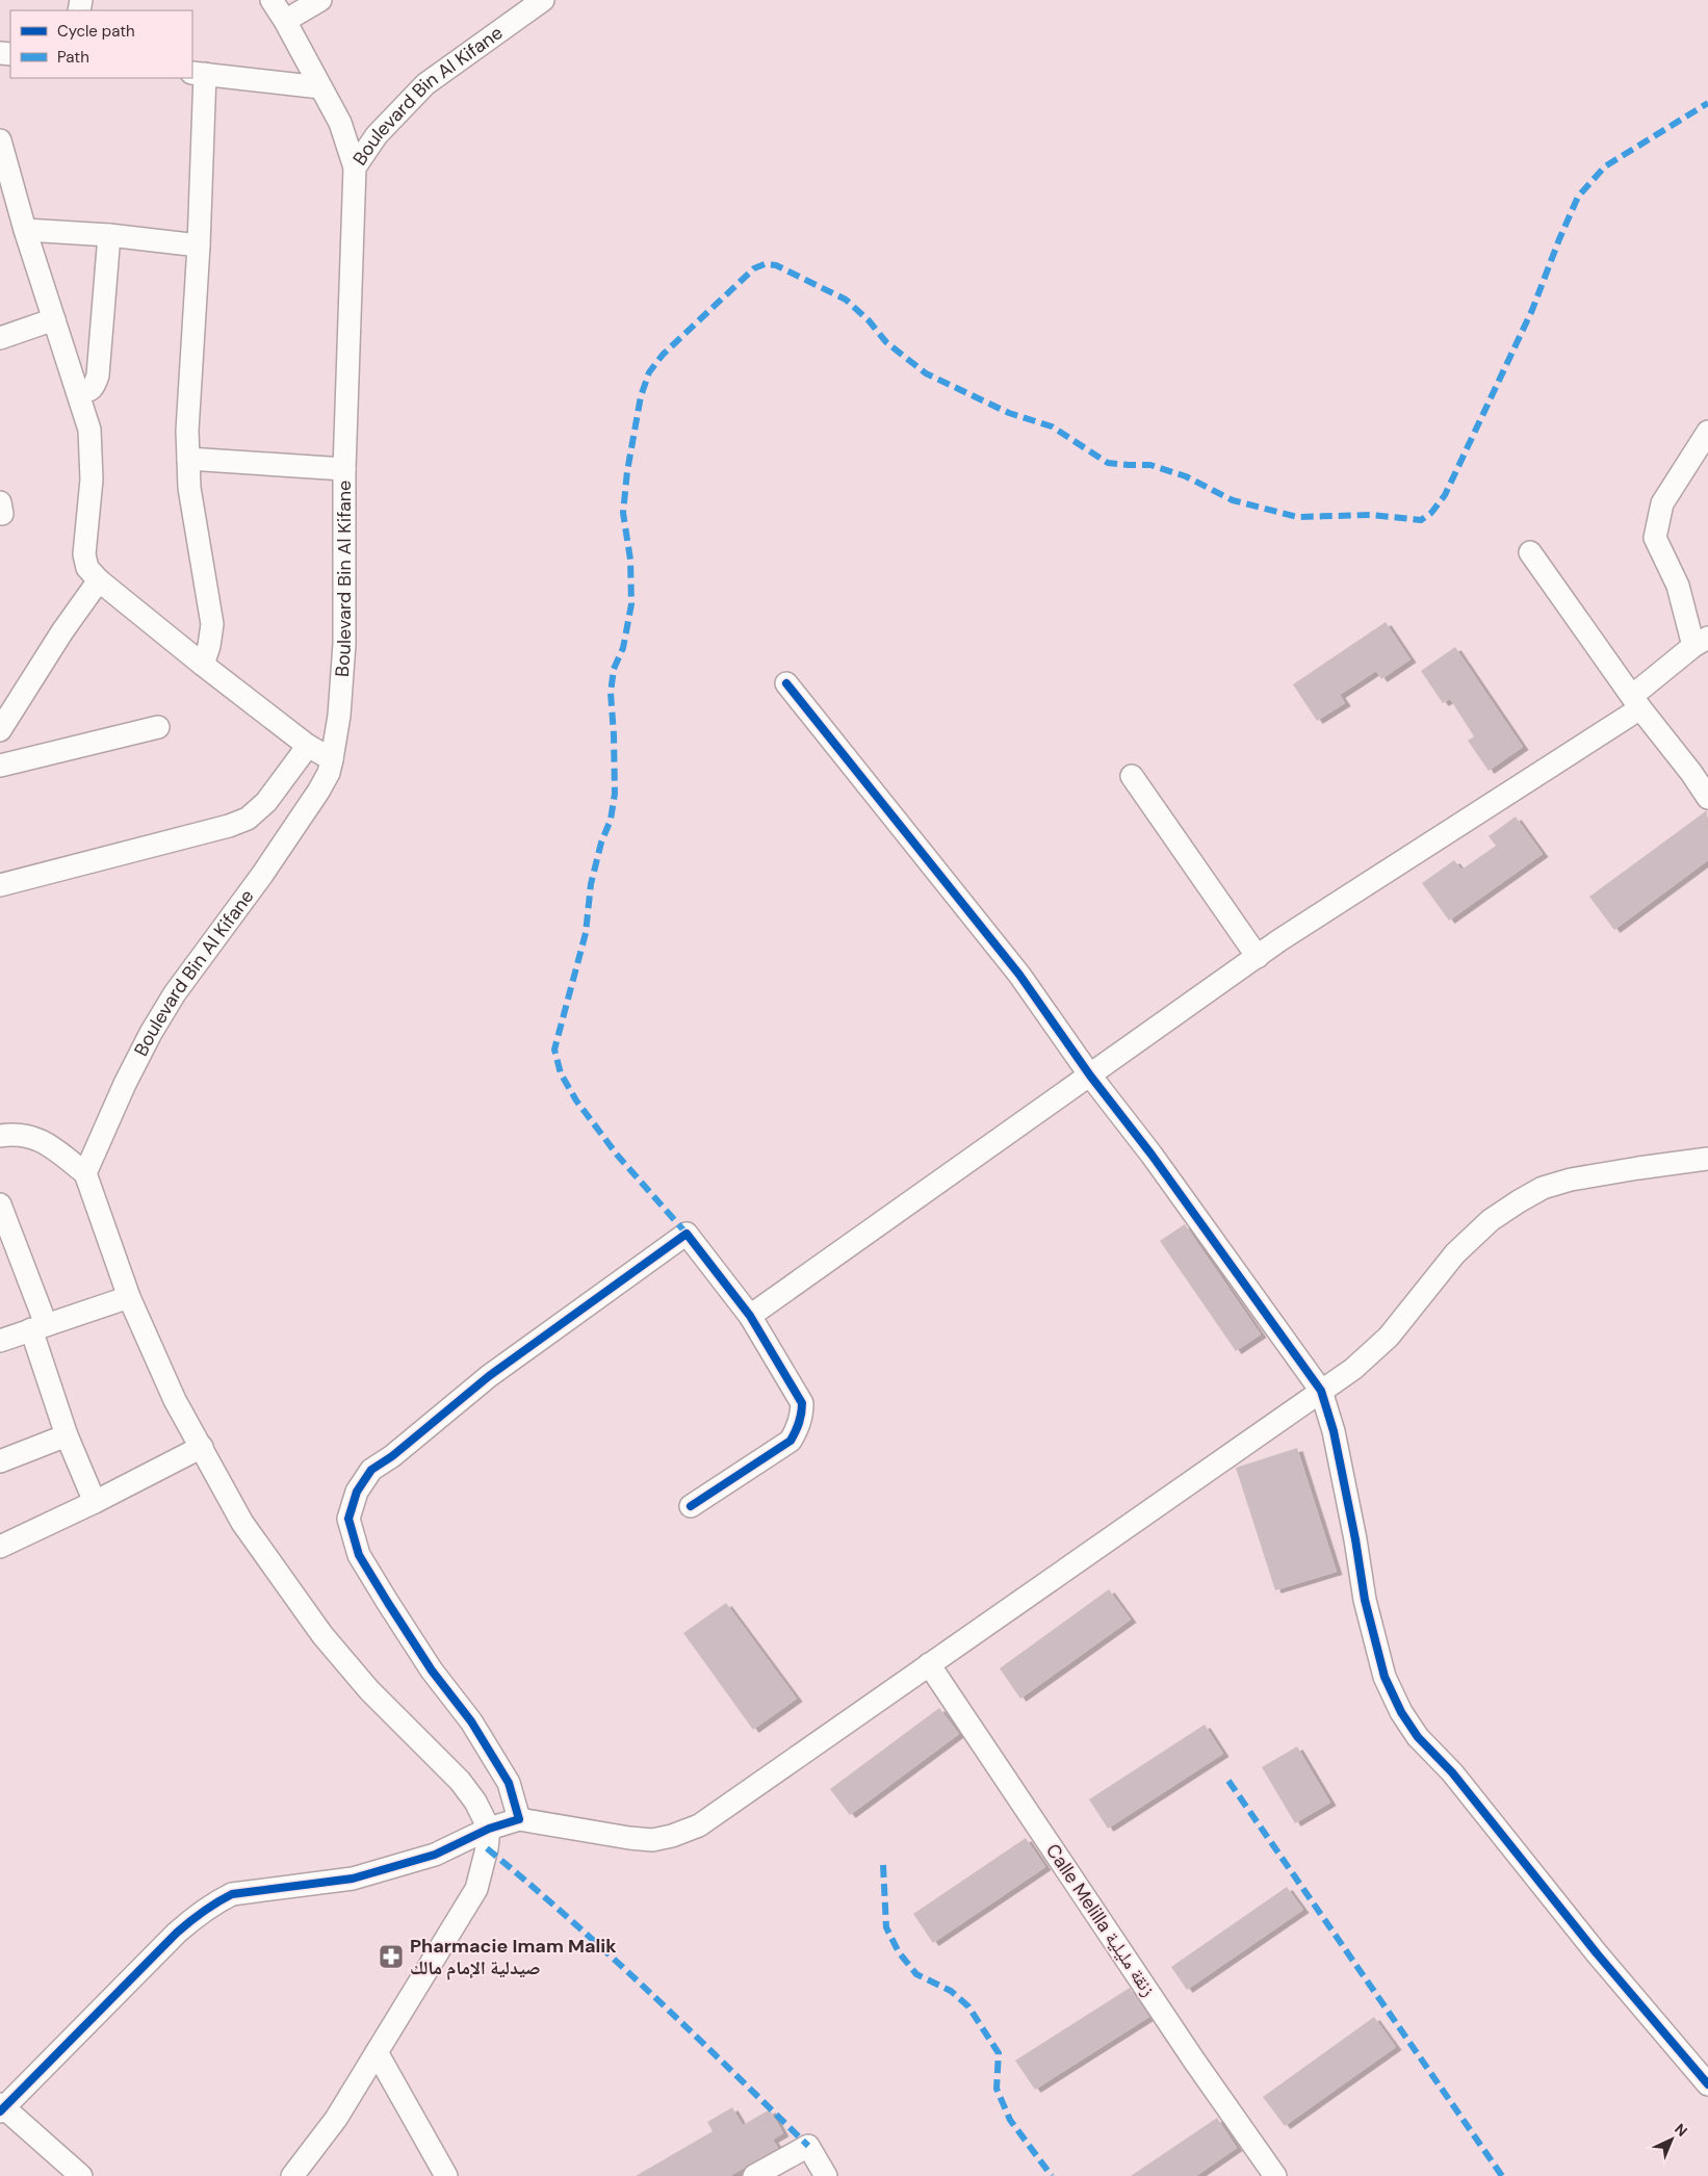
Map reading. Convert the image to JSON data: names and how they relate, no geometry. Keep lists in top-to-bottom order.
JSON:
{
  "streets": {
    "street": ["Boulevard Bin Al Kifane", "Calle Melilla زنقة مليلية"]
  },
  "places": {
    "pharmacy": ["Pharmacie Imam Malik صيدلية الإمام مالك"]
  },
  "legend": ["Cycle path", "Path"],
  "north": "top right"
}
